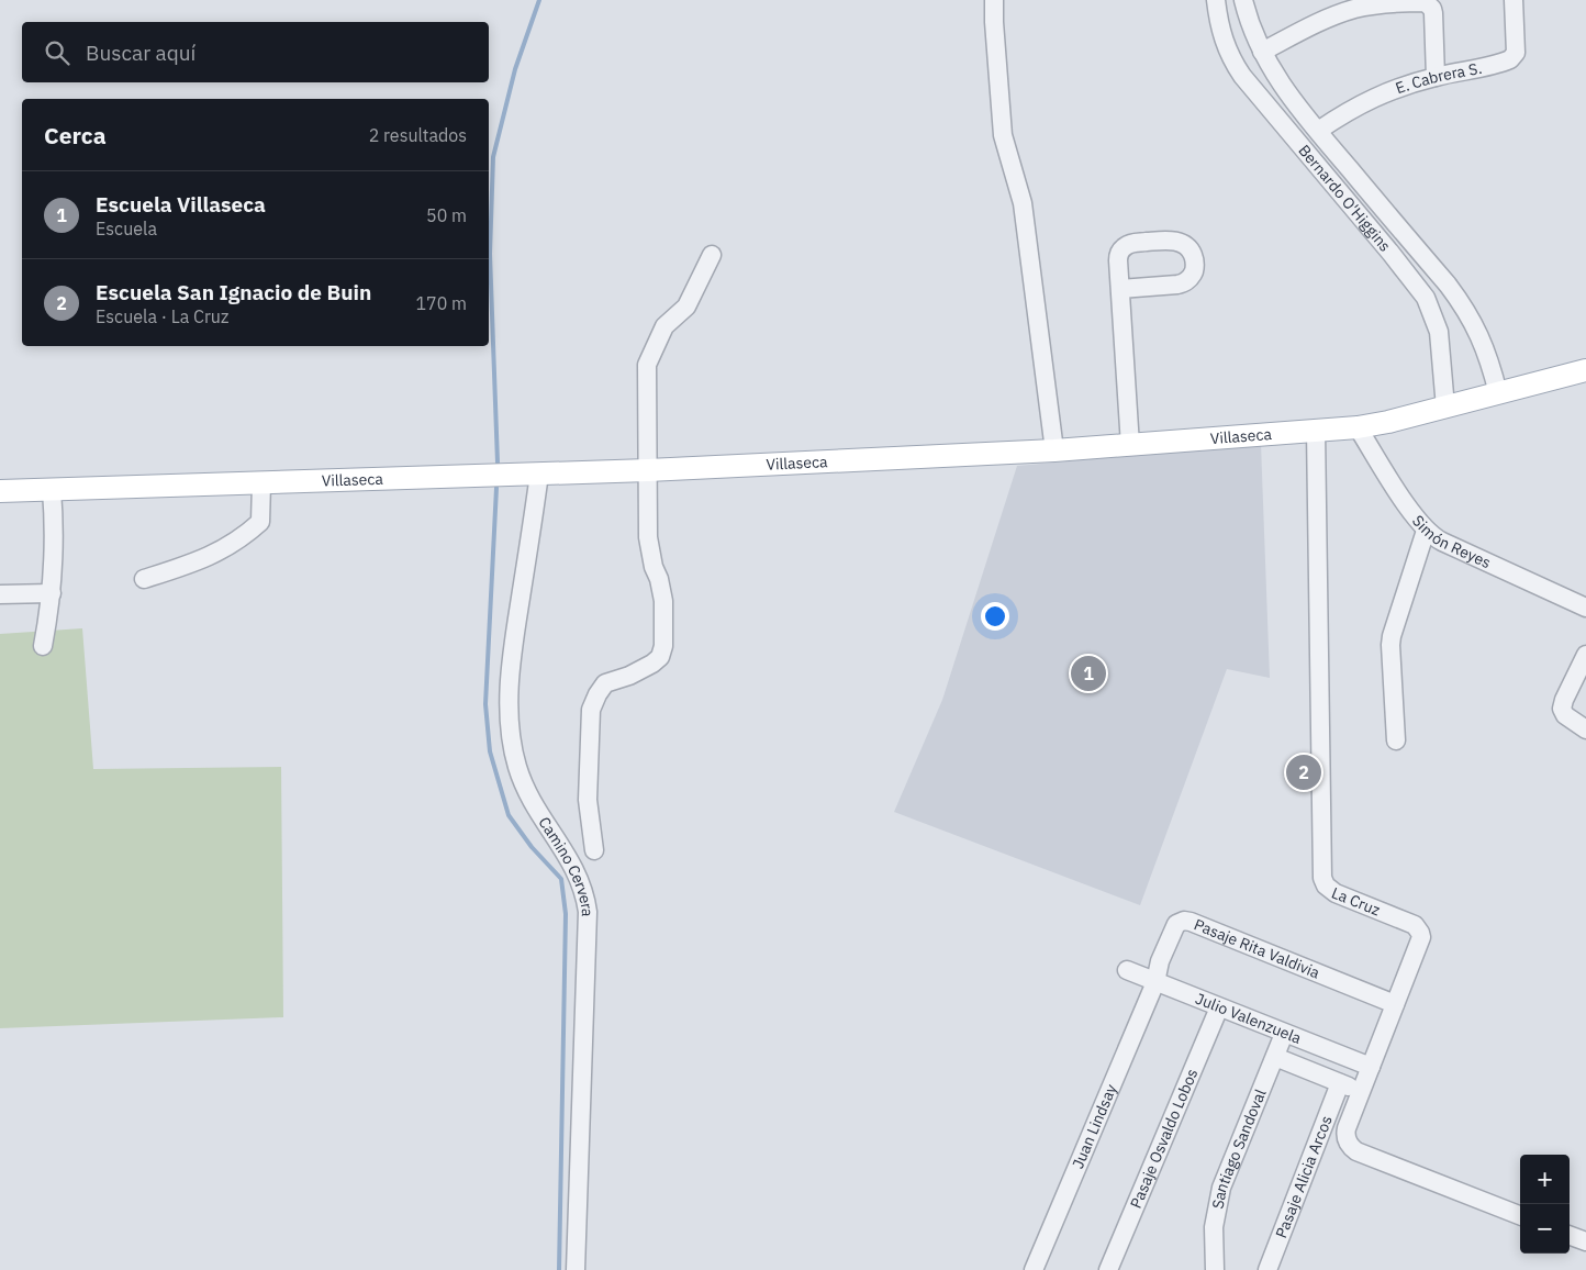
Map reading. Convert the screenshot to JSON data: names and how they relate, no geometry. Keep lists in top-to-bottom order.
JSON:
{
  "streets": {
    "main road": ["Villaseca"],
    "street": [
      "E. Cabrera S.",
      "Bernardo O'Higgins",
      "Simón Reyes",
      "Camino Cervera",
      "La Cruz",
      "Pasaje Rita Valdivia",
      "Julio Valenzuela",
      "Juan Lindsay",
      "Pasaje Osvaldo Lobos",
      "Santiago Sandoval",
      "Pasaje Alicia Arcos"
    ]
  },
  "crossings": [
    ["E. Cabrera S.", "Bernardo O'Higgins"],
    ["Bernardo O'Higgins", "Villaseca"],
    ["Villaseca", "Simón Reyes"],
    ["Villaseca", "Camino Cervera"],
    ["Villaseca", "La Cruz"],
    ["La Cruz", "Pasaje Rita Valdivia"],
    ["La Cruz", "Julio Valenzuela"],
    ["Pasaje Rita Valdivia", "Julio Valenzuela"],
    ["Pasaje Rita Valdivia", "Juan Lindsay"],
    ["Julio Valenzuela", "Juan Lindsay"],
    ["Julio Valenzuela", "Pasaje Osvaldo Lobos"],
    ["Julio Valenzuela", "Santiago Sandoval"],
    ["Julio Valenzuela", "Pasaje Alicia Arcos"]
  ],
  "page": {
    "search": "Buscar aquí",
    "heading": ["Cerca", "2 resultados"],
    "list": [
      {
        "mark": "1",
        "name": "Escuela Villaseca",
        "note": "Escuela",
        "value": "50 m"
      },
      {
        "mark": "2",
        "name": "Escuela San Ignacio de Buin",
        "note": "Escuela · La Cruz",
        "value": "170 m"
      }
    ],
    "pins": ["1", "2"],
    "map_buttons": ["+", "−"]
  }
}
